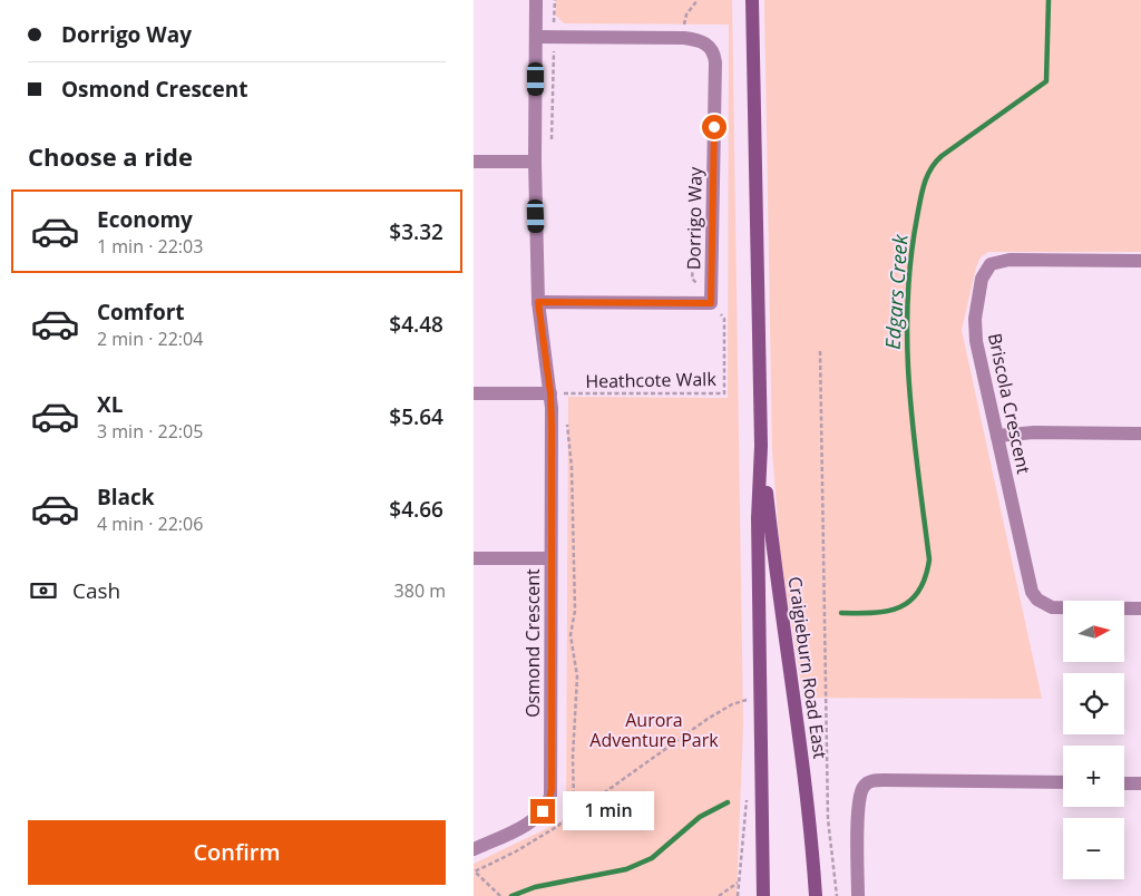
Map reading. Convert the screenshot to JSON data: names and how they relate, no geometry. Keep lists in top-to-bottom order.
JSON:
{
  "streets": {
    "main road": ["Craigieburn Road East"],
    "street": ["Dorrigo Way", "Briscola Crescent", "Osmond Crescent"],
    "path": ["Heathcote Walk"]
  },
  "crossings": [
    ["Dorrigo Way", "Heathcote Walk"],
    ["Heathcote Walk", "Osmond Crescent"]
  ],
  "water": ["Edgars Creek"],
  "parks": ["Aurora Adventure Park"],
  "north": "right",
  "page": {
    "banner": ["Dorrigo Way", "Osmond Crescent"],
    "heading": "Choose a ride",
    "list": [
      {
        "name": "Economy",
        "note": "1 min · 22:03",
        "value": "$3.32"
      },
      {
        "name": "Comfort",
        "note": "2 min · 22:04",
        "value": "$4.48"
      },
      {
        "name": "XL",
        "note": "3 min · 22:05",
        "value": "$5.64"
      },
      {
        "name": "Black",
        "note": "4 min · 22:06",
        "value": "$4.66"
      }
    ],
    "pay": ["Cash", "380 m"],
    "map_buttons": ["+", "−"],
    "bubble": "1 min",
    "buttons": "Confirm"
  }
}
